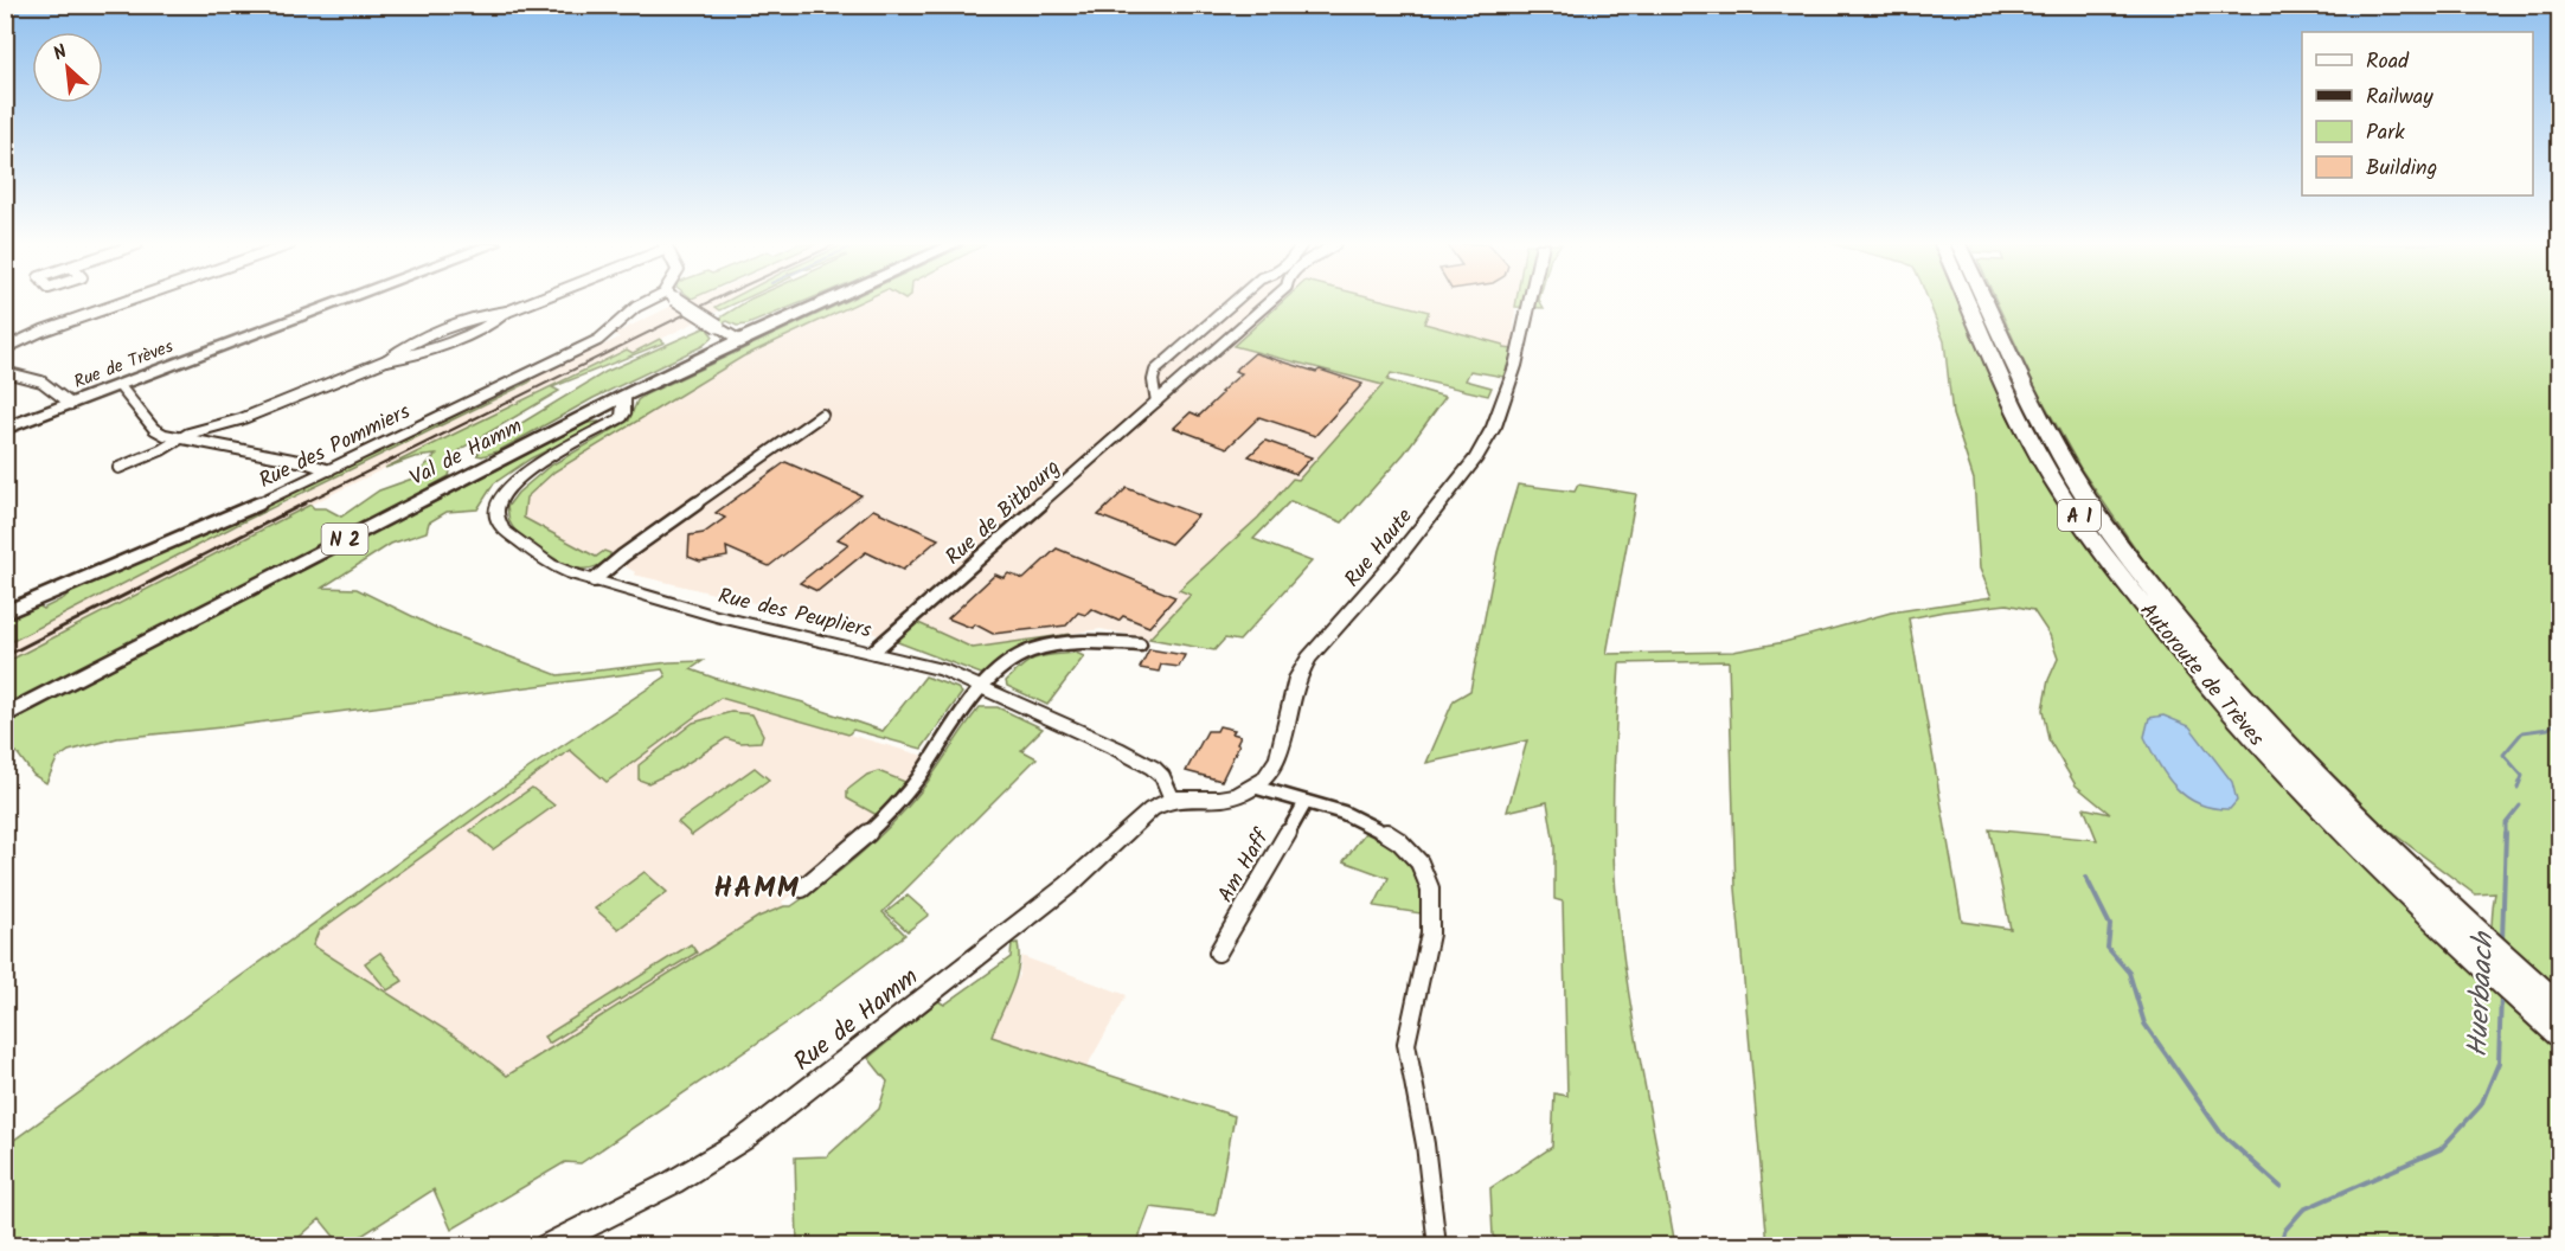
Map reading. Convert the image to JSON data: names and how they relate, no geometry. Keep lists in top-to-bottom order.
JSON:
{
  "streets": {
    "highway": ["A 1", "Autoroute de Trèves"],
    "main road": [
      "Rue de Trèves",
      "Val de Hamm",
      "N 2",
      "Rue Haute",
      "Rue de Hamm"
    ],
    "street": [
      "Rue des Pommiers",
      "Rue de Bitbourg",
      "Rue des Peupliers",
      "Am Haff"
    ]
  },
  "crossings": [
    ["Rue de Bitbourg", "Rue des Peupliers"],
    ["Rue Haute", "Rue des Peupliers"],
    ["Rue Haute", "Rue de Hamm"],
    ["Rue des Peupliers", "Rue de Hamm"]
  ],
  "districts": ["HAMM"],
  "water": ["Huerbaach"],
  "legend": [
    "Road",
    "Railway",
    "Park",
    "Building"
  ],
  "north": "top left"
}
